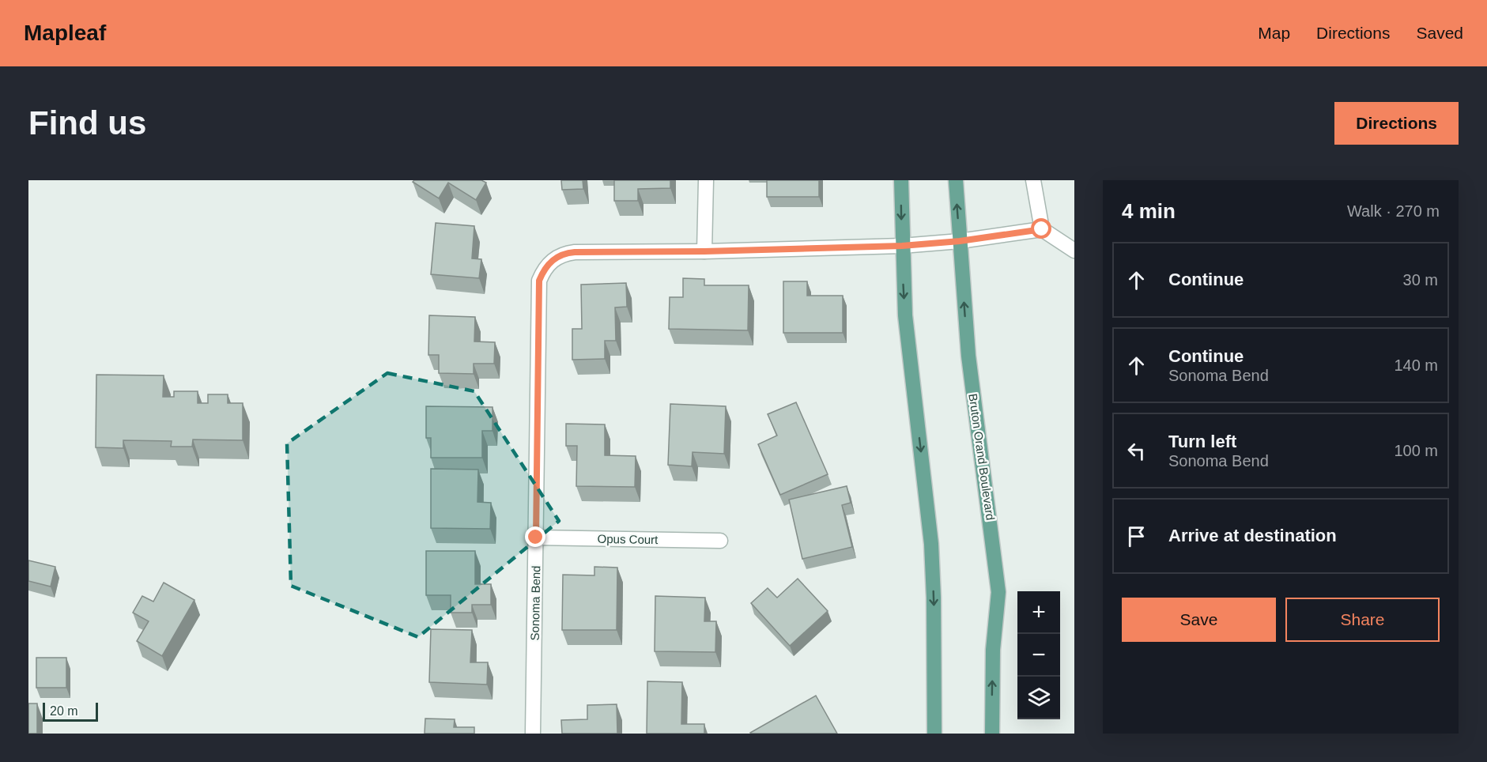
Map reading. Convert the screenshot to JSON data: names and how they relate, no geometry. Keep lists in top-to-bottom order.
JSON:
{
  "streets": {
    "main road": ["Bruton Orand Boulevard"],
    "street": ["Opus Court", "Sonoma Bend"]
  },
  "crossings": [
    ["Bruton Orand Boulevard", "Sonoma Bend"],
    ["Opus Court", "Sonoma Bend"]
  ],
  "scale_bar": "20 m",
  "page": {
    "header": "Mapleaf",
    "nav": ["Map", "Directions", "Saved"],
    "buttons": [
      "Directions",
      ["Save", "Share"]
    ],
    "title": "Find us",
    "heading": ["4 min", "Walk · 270 m"],
    "list": [
      ["Continue", "30 m"],
      ["Continue", "Sonoma Bend", "140 m"],
      ["Turn left", "Sonoma Bend", "100 m"],
      "Arrive at destination"
    ],
    "map_buttons": ["+", "−"],
    "scale": "20 m"
  }
}
